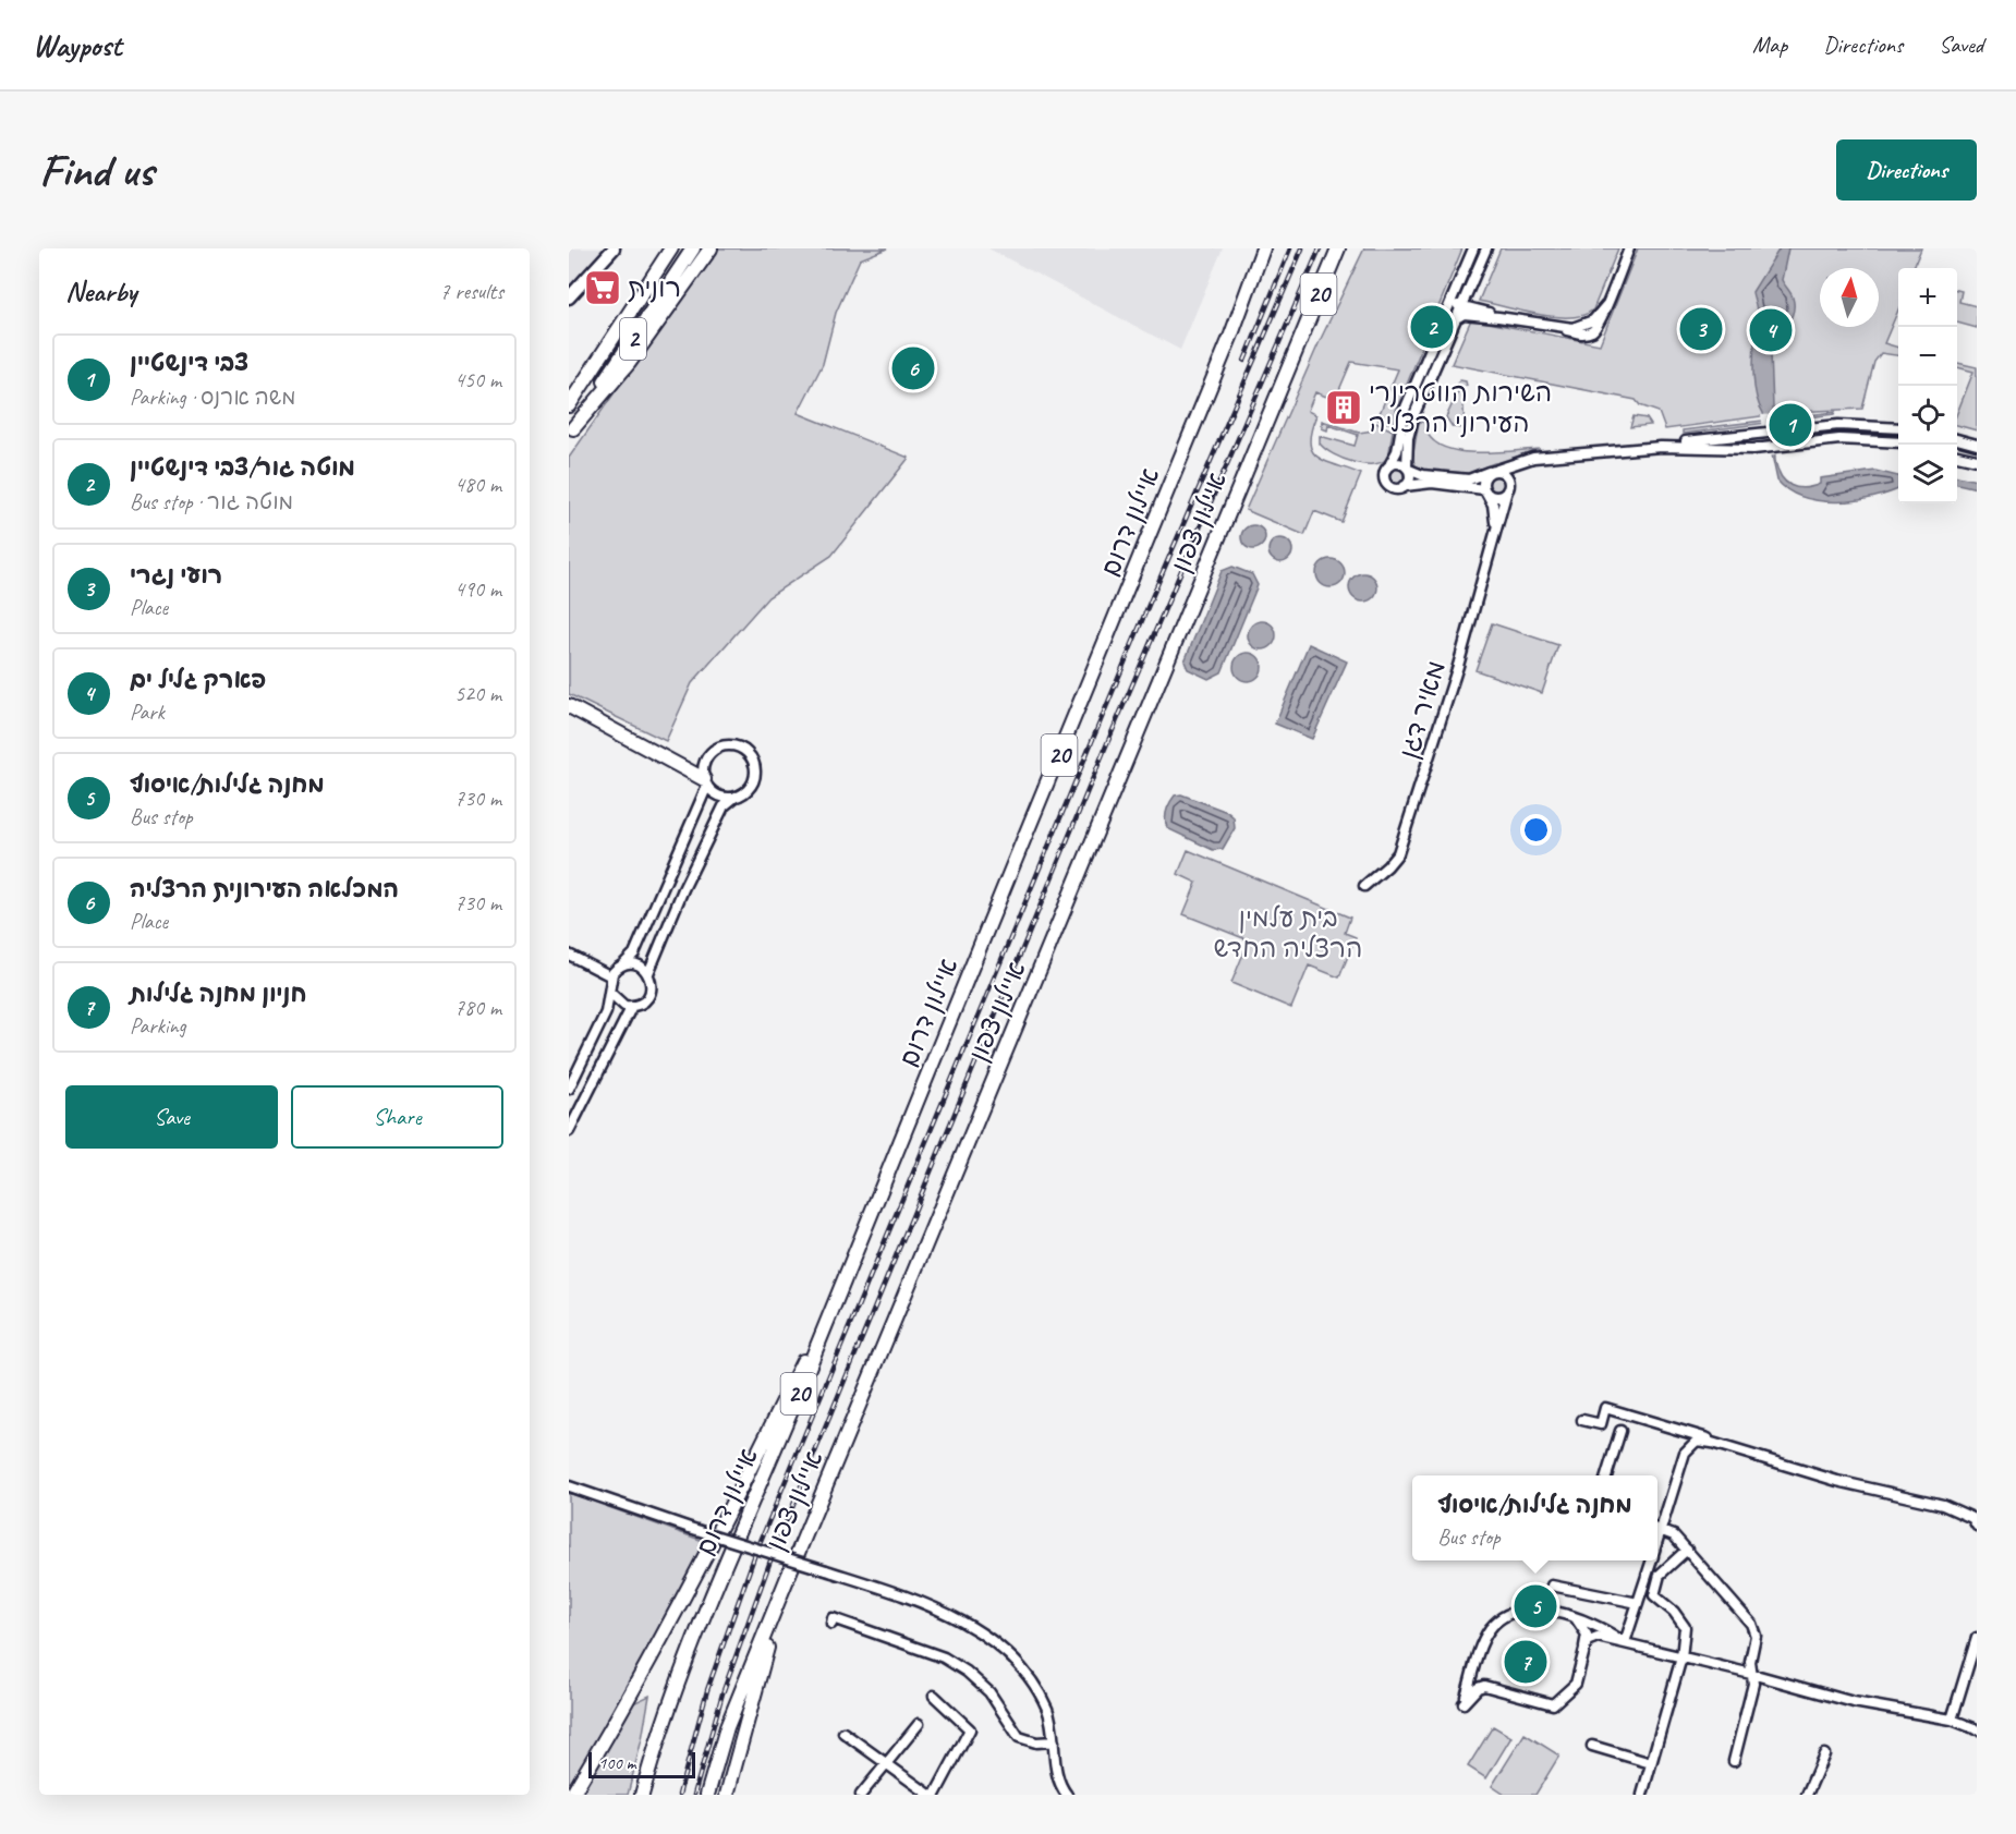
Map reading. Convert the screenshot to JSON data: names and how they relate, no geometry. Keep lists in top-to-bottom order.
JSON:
{
  "streets": {
    "highway": [
      "20",
      "2",
      "איילון דרום",
      "איילון צפון"
    ],
    "street": ["מאיר דגן"]
  },
  "parks": ["בית עלמין הרצליה החדש"],
  "places": {
    "supermarket": ["רונית"],
    "building": ["השירות הווטרינרי העירוני הרצליה"]
  },
  "scale_bar": "100 m",
  "north": "top",
  "page": {
    "header": "Waypost",
    "nav": ["Map", "Directions", "Saved"],
    "buttons": [
      "Directions",
      ["Save", "Share"]
    ],
    "title": "Find us",
    "heading": ["Nearby", "7 results"],
    "map_buttons": ["+", "−"],
    "pins": [
      "2",
      "3",
      "4",
      "6",
      "1",
      "5",
      "7"
    ],
    "list": [
      {
        "mark": "1",
        "name": "צבי דינשטיין",
        "note": "Parking · משה ארנס",
        "value": "450 m"
      },
      {
        "mark": "2",
        "name": "מוטה גור/צבי דינשטיין",
        "note": "Bus stop · מוטה גור",
        "value": "480 m"
      },
      {
        "mark": "3",
        "name": "רועי נגרי",
        "note": "Place",
        "value": "490 m"
      },
      {
        "mark": "4",
        "name": "פארק גליל ים",
        "note": "Park",
        "value": "520 m"
      },
      {
        "mark": "5",
        "name": "מחנה גלילות/איסוף",
        "note": "Bus stop",
        "value": "730 m"
      },
      {
        "mark": "6",
        "name": "המכלאה העירונית הרצליה",
        "note": "Place",
        "value": "730 m"
      },
      {
        "mark": "7",
        "name": "חניון מחנה גלילות",
        "note": "Parking",
        "value": "780 m"
      }
    ],
    "popup": ["מחנה גלילות/איסוף", "Bus stop"],
    "scale": "100 m"
  }
}
